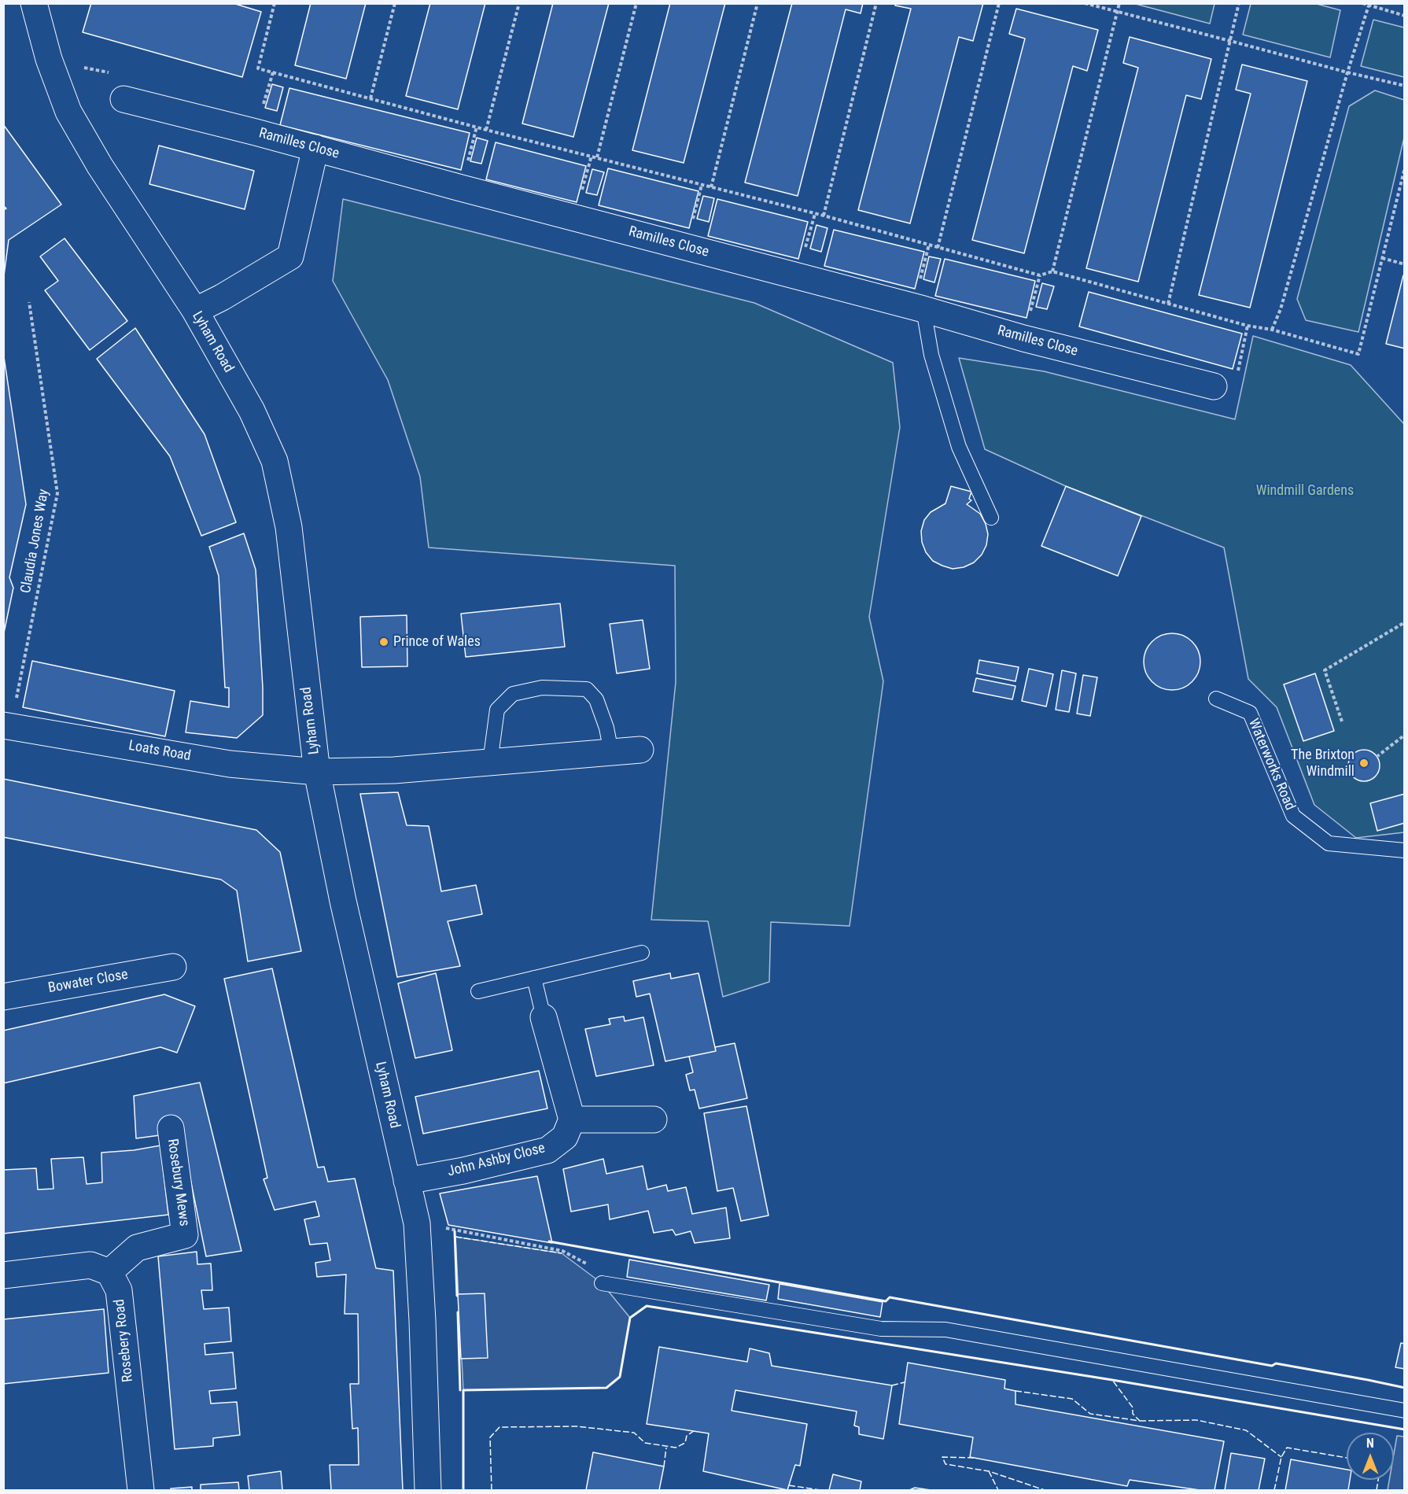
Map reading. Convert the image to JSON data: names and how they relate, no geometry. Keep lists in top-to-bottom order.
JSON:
{
  "streets": {
    "street": [
      "Ramilles Close",
      "Lyham Road",
      "Loats Road",
      "Bowater Close",
      "John Ashby Close",
      "Rosebury Mews",
      "Rosebery Road"
    ],
    "lane": ["Waterworks Road"],
    "path": ["Claudia Jones Way"]
  },
  "crossings": [
    ["Lyham Road", "Loats Road"],
    ["Lyham Road", "John Ashby Close"],
    ["Claudia Jones Way", "Loats Road"],
    ["Rosebury Mews", "Rosebery Road"]
  ],
  "parks": ["Windmill Gardens"],
  "places": ["Prince of Wales", "The Brixton Windmill"],
  "north": "top"
}
